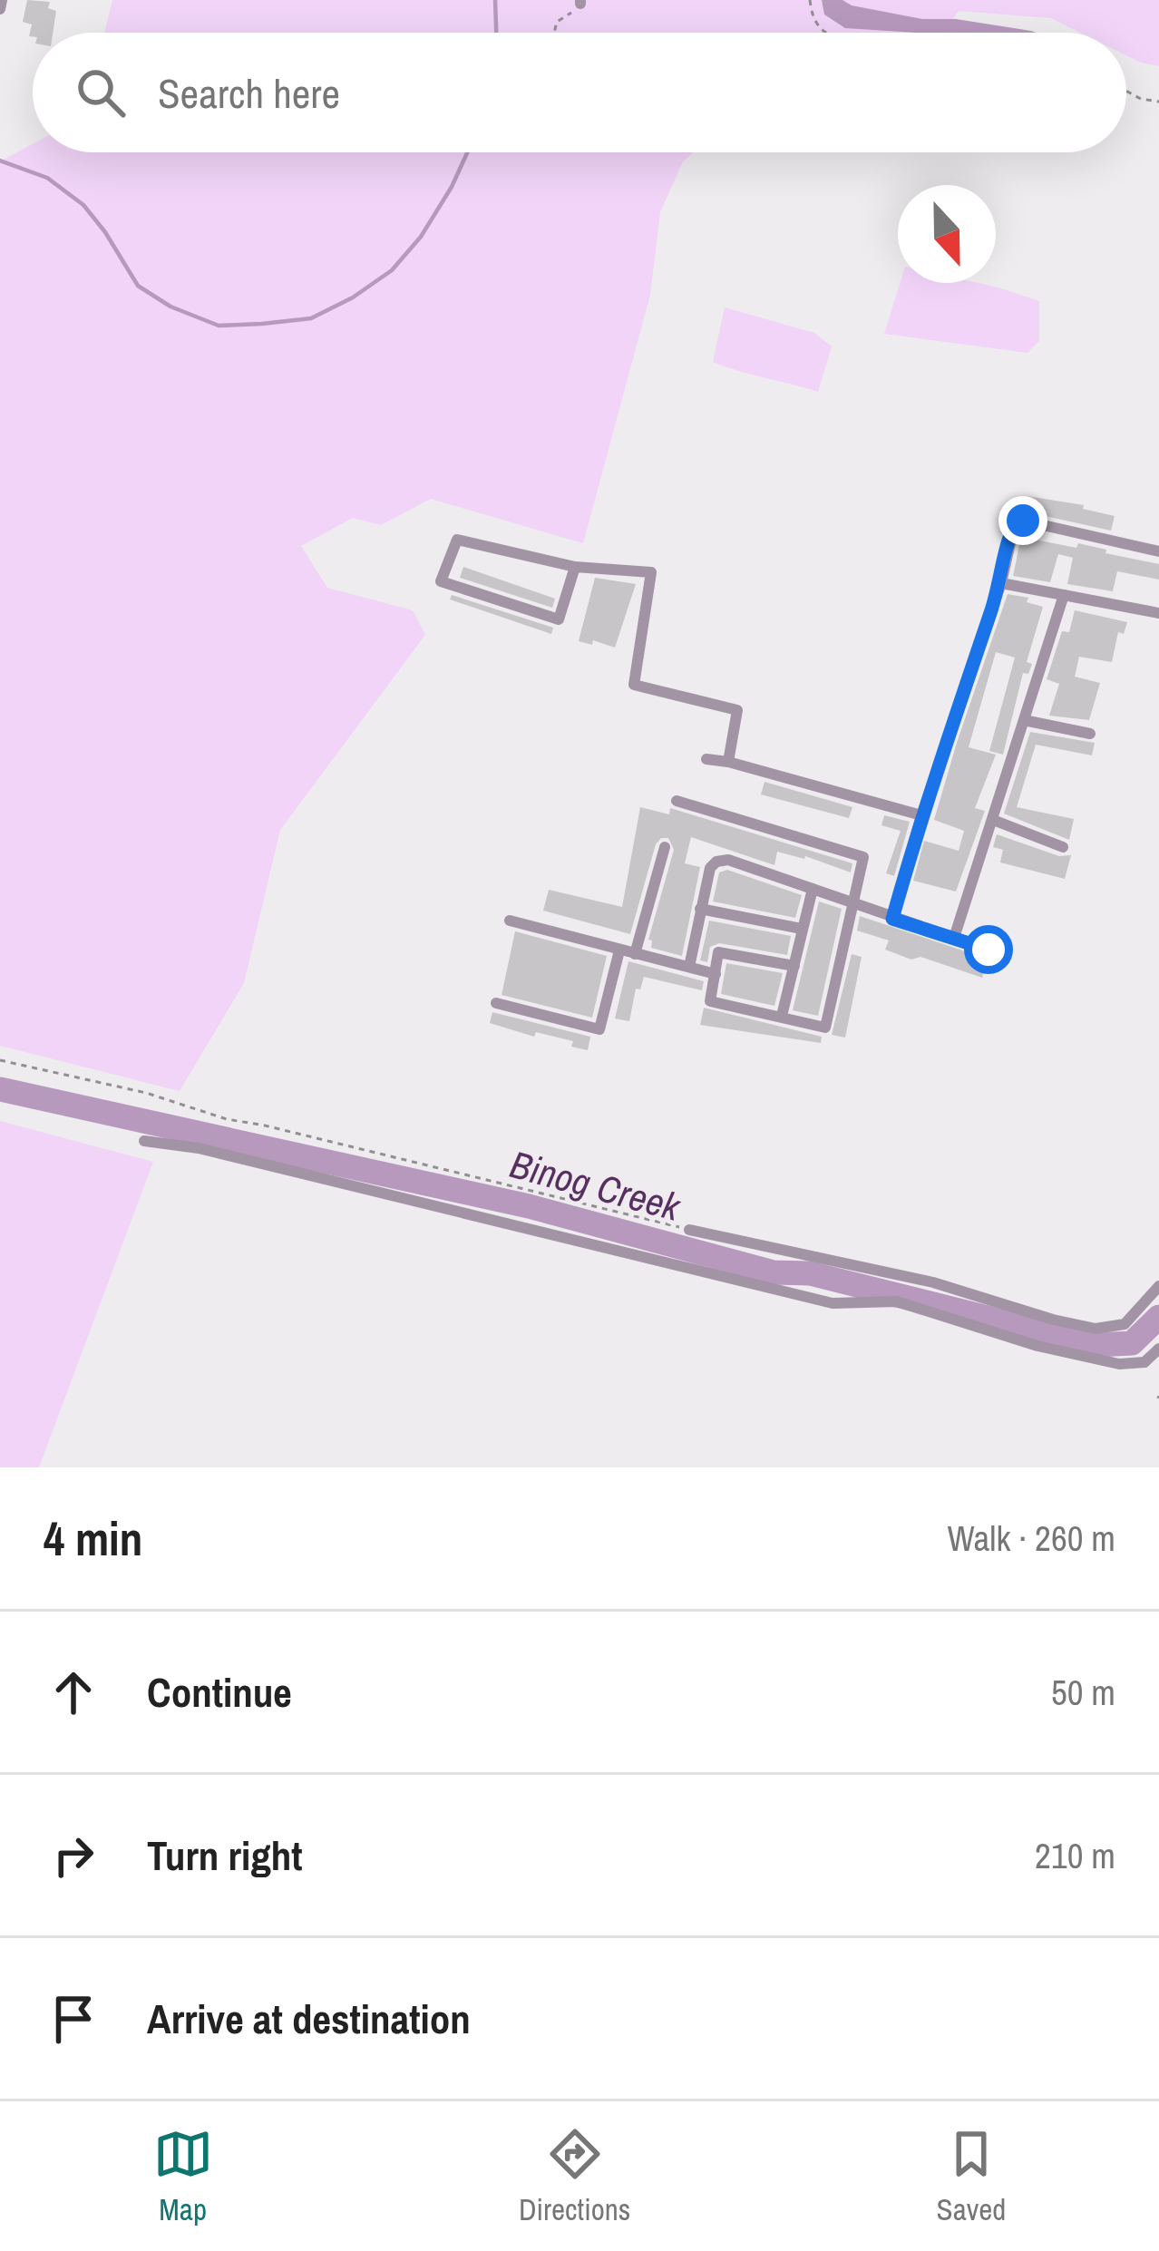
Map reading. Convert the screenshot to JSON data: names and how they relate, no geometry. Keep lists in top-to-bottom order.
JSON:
{
  "water": ["Binog Creek"],
  "north": "bottom",
  "page": {
    "search": "Search here",
    "heading": ["4 min", "Walk · 260 m"],
    "list": [
      ["Continue", "50 m"],
      ["Turn right", "210 m"],
      "Arrive at destination"
    ],
    "nav": ["Map", "Directions", "Saved"]
  }
}
